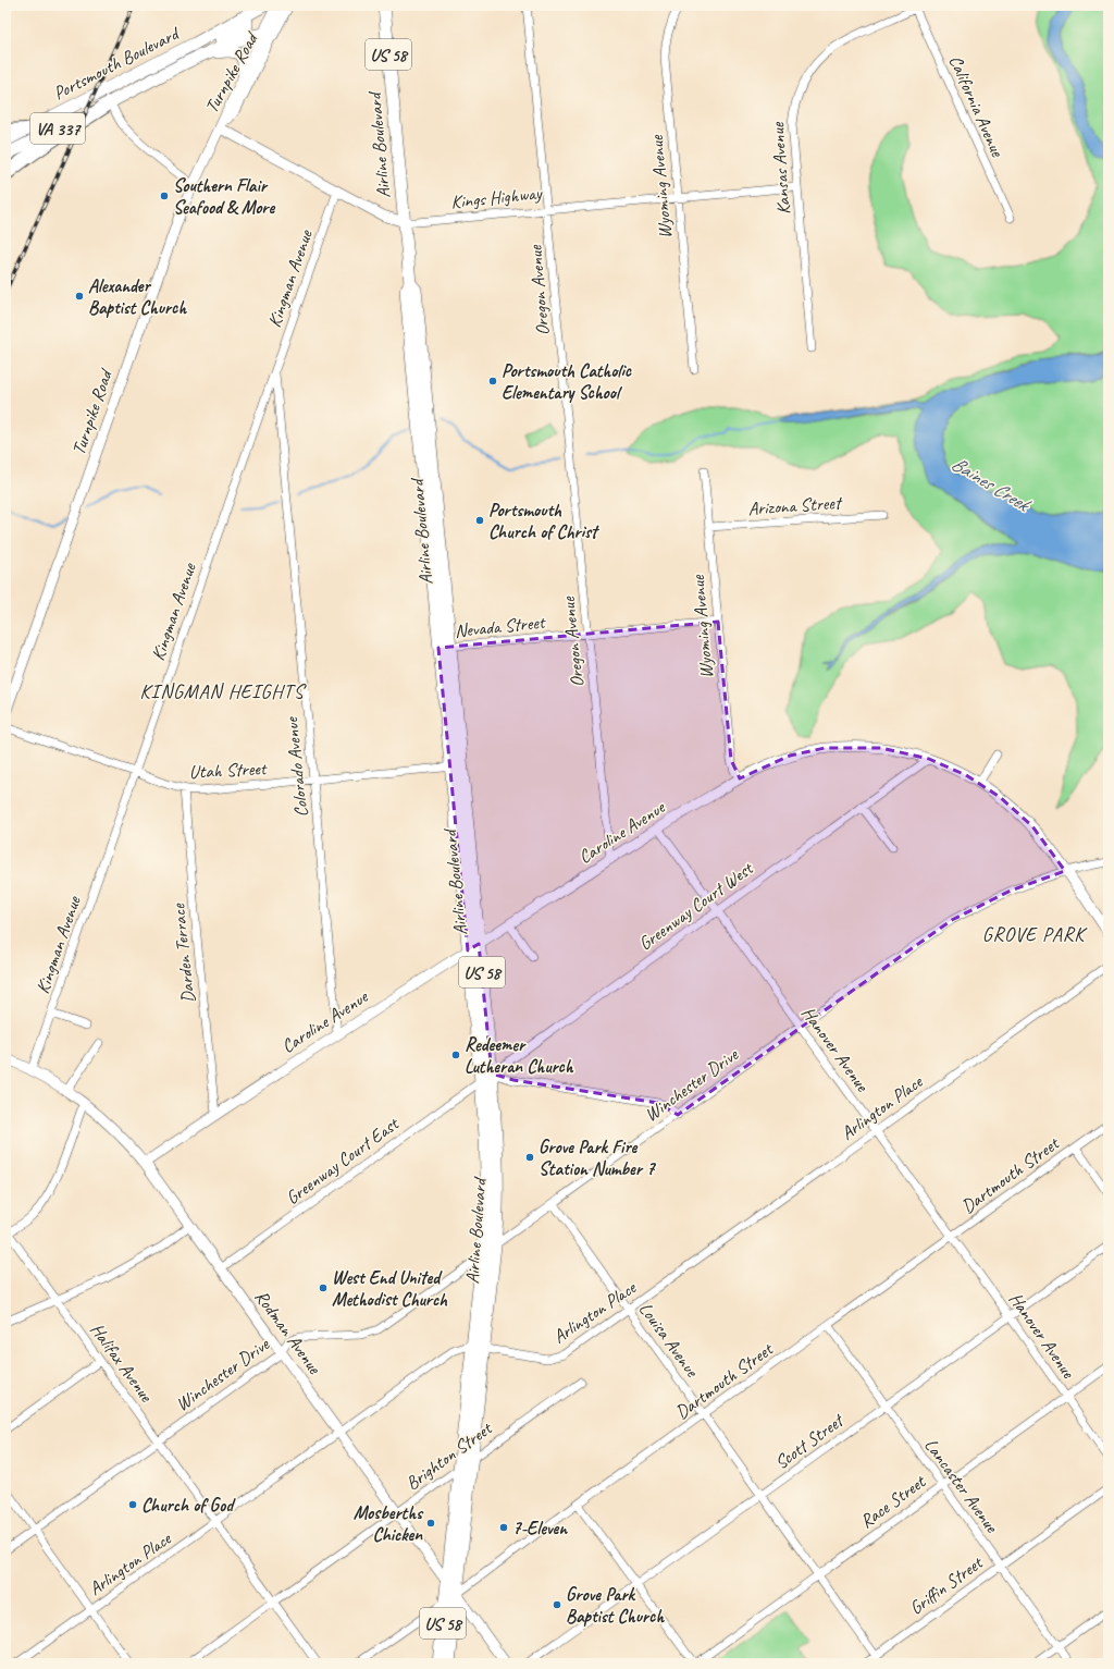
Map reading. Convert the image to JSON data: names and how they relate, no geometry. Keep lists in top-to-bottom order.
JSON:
{
  "streets": {
    "main road": [
      "US 58",
      "Portsmouth Boulevard",
      "VA 337",
      "Airline Boulevard"
    ],
    "street": [
      "Turnpike Road",
      "California Avenue",
      "Kansas Avenue",
      "Wyoming Avenue",
      "Kings Highway",
      "Kingman Avenue",
      "Oregon Avenue",
      "Arizona Street",
      "Nevada Street",
      "Colorado Avenue",
      "Utah Street",
      "Caroline Avenue",
      "Greenway Court West",
      "Darden Terrace",
      "Hanover Avenue",
      "Winchester Drive",
      "Arlington Place",
      "Greenway Court East",
      "Dartmouth Street",
      "Rodman Avenue",
      "Louisa Avenue",
      "Halifax Avenue",
      "Scott Street",
      "Brighton Street",
      "Lancaster Avenue",
      "Race Street",
      "Griffin Street"
    ]
  },
  "crossings": [
    ["Portsmouth Boulevard", "Turnpike Road"],
    ["Turnpike Road", "Kings Highway"],
    ["California Avenue", "Kansas Avenue"],
    ["Airline Boulevard", "Kings Highway"],
    ["Airline Boulevard", "Nevada Street"],
    ["Airline Boulevard", "Utah Street"],
    ["Airline Boulevard", "Caroline Avenue"],
    ["Airline Boulevard", "Greenway Court West"],
    ["Airline Boulevard", "Winchester Drive"],
    ["Airline Boulevard", "Arlington Place"],
    ["Airline Boulevard", "Greenway Court East"],
    ["Airline Boulevard", "Dartmouth Street"],
    ["Airline Boulevard", "Rodman Avenue"],
    ["Airline Boulevard", "Brighton Street"],
    ["Kansas Avenue", "Kings Highway"],
    ["Wyoming Avenue", "Kings Highway"],
    ["Wyoming Avenue", "Arizona Street"],
    ["Wyoming Avenue", "Nevada Street"],
    ["Wyoming Avenue", "Caroline Avenue"],
    ["Kings Highway", "Kingman Avenue"],
    ["Kings Highway", "Oregon Avenue"],
    ["Kingman Avenue", "Colorado Avenue"],
    ["Kingman Avenue", "Utah Street"],
    ["Kingman Avenue", "Rodman Avenue"],
    ["Oregon Avenue", "Nevada Street"],
    ["Oregon Avenue", "Caroline Avenue"],
    ["Colorado Avenue", "Utah Street"],
    ["Colorado Avenue", "Caroline Avenue"],
    ["Utah Street", "Darden Terrace"],
    ["Caroline Avenue", "Greenway Court West"],
    ["Caroline Avenue", "Darden Terrace"],
    ["Caroline Avenue", "Hanover Avenue"],
    ["Caroline Avenue", "Winchester Drive"],
    ["Caroline Avenue", "Rodman Avenue"],
    ["Greenway Court West", "Hanover Avenue"],
    ["Greenway Court West", "Greenway Court East"],
    ["Hanover Avenue", "Winchester Drive"],
    ["Hanover Avenue", "Arlington Place"],
    ["Hanover Avenue", "Dartmouth Street"],
    ["Hanover Avenue", "Scott Street"],
    ["Hanover Avenue", "Race Street"],
    ["Winchester Drive", "Rodman Avenue"],
    ["Winchester Drive", "Louisa Avenue"],
    ["Winchester Drive", "Halifax Avenue"],
    ["Arlington Place", "Rodman Avenue"],
    ["Arlington Place", "Louisa Avenue"],
    ["Arlington Place", "Halifax Avenue"],
    ["Greenway Court East", "Rodman Avenue"],
    ["Dartmouth Street", "Rodman Avenue"],
    ["Dartmouth Street", "Louisa Avenue"],
    ["Dartmouth Street", "Lancaster Avenue"],
    ["Rodman Avenue", "Brighton Street"],
    ["Louisa Avenue", "Scott Street"],
    ["Louisa Avenue", "Race Street"],
    ["Louisa Avenue", "Griffin Street"],
    ["Halifax Avenue", "Brighton Street"],
    ["Scott Street", "Lancaster Avenue"],
    ["Lancaster Avenue", "Race Street"],
    ["Lancaster Avenue", "Griffin Street"]
  ],
  "districts": ["KINGMAN HEIGHTS", "GROVE PARK"],
  "water": ["Baines Creek"],
  "places": [
    "Southern Flair Seafood & More",
    "Alexander Baptist Church",
    "Portsmouth Catholic Elementary School",
    "Portsmouth Church of Christ",
    "Redeemer Lutheran Church",
    "Grove Park Fire Station Number 7",
    "West End United Methodist Church",
    "Church of God",
    "Mosberths Chicken",
    "7-Eleven",
    "Grove Park Baptist Church"
  ]
}
